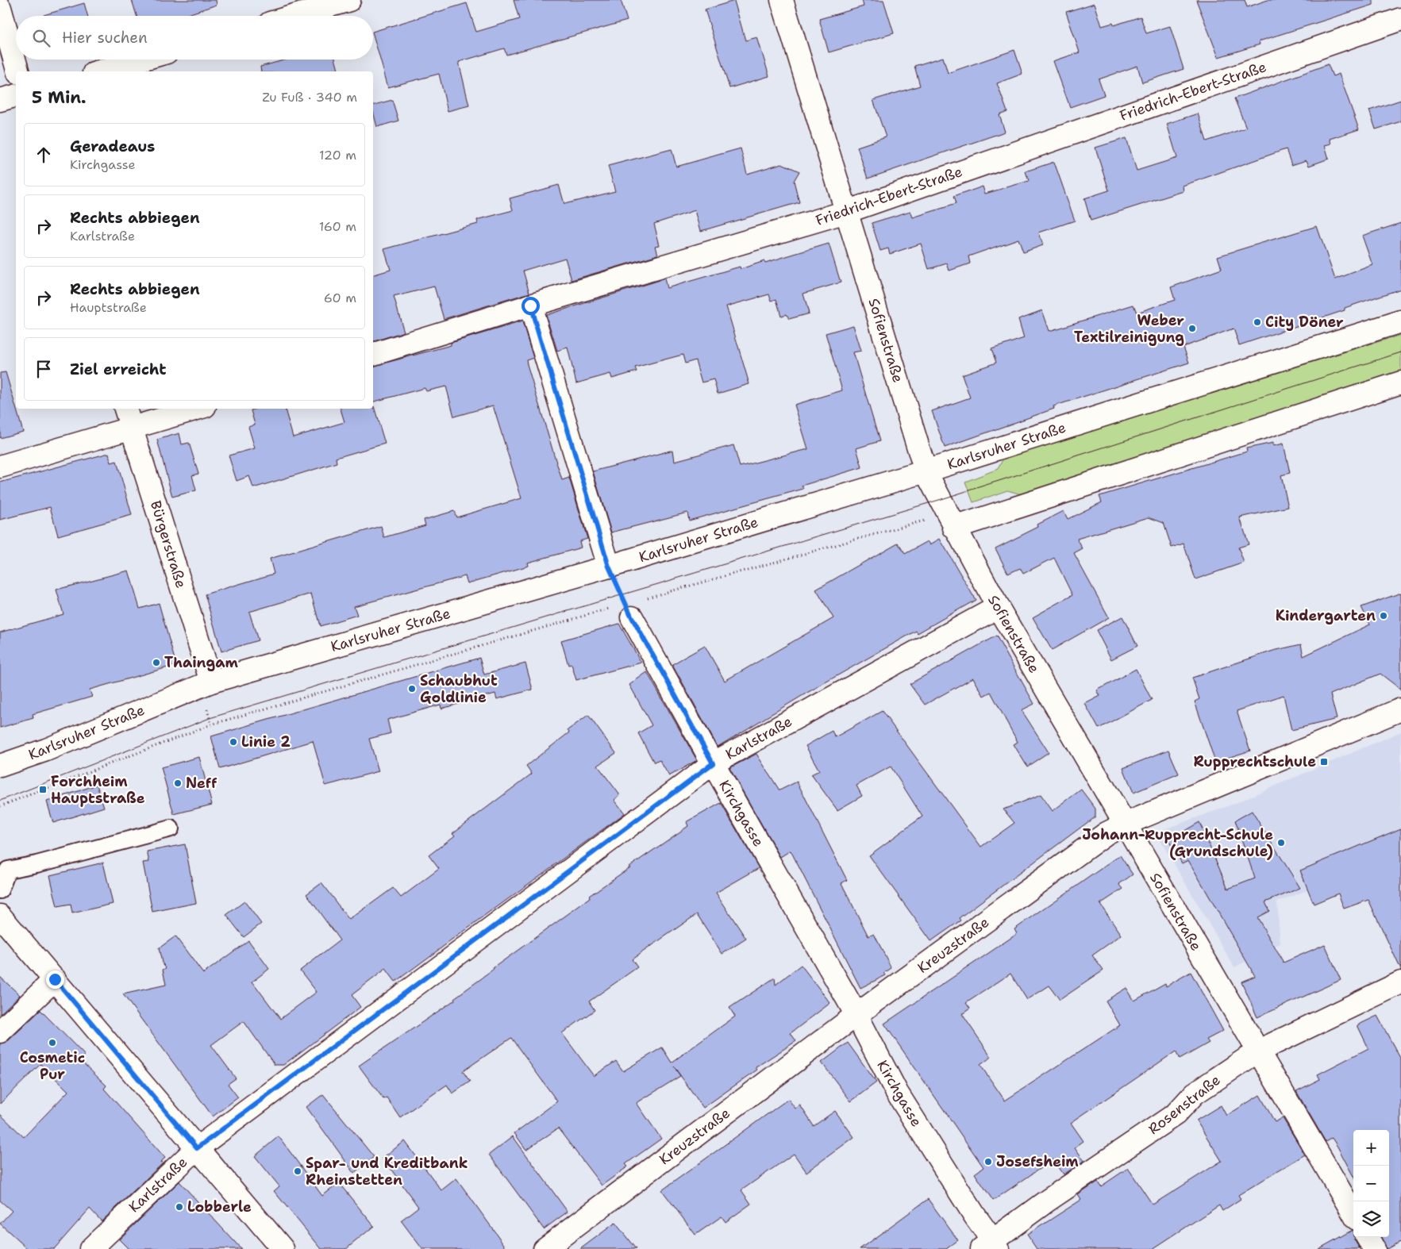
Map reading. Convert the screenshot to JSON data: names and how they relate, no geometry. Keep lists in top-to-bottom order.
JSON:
{
  "streets": {
    "street": [
      "Friedrich-Ebert-Straße",
      "Sofienstraße",
      "Karlsruher Straße",
      "Bürgerstraße",
      "Karlstraße",
      "Kirchgasse",
      "Kreuzstraße",
      "Rosenstraße"
    ]
  },
  "crossings": [
    ["Friedrich-Ebert-Straße", "Sofienstraße"],
    ["Sofienstraße", "Karlsruher Straße"],
    ["Sofienstraße", "Karlstraße"],
    ["Sofienstraße", "Kreuzstraße"],
    ["Sofienstraße", "Rosenstraße"],
    ["Karlsruher Straße", "Bürgerstraße"],
    ["Karlstraße", "Kirchgasse"],
    ["Kirchgasse", "Kreuzstraße"],
    ["Kirchgasse", "Rosenstraße"]
  ],
  "places": {
    "other": [
      "City Döner",
      "Weber Textilreinigung",
      "Kindergarten",
      "Thaingam",
      "Schaubhut Goldlinie",
      "Linie 2",
      "Neff",
      "Johann-Rupprecht-Schule (Grundschule)",
      "Cosmetic Pur",
      "Josefsheim",
      "Spar- und Kreditbank Rheinstetten",
      "Lobberle"
    ],
    "transit": ["Rupprechtschule", "Forchheim Hauptstraße"]
  },
  "page": {
    "search": "Hier suchen",
    "heading": ["5 Min.", "Zu Fuß · 340 m"],
    "list": [
      ["Geradeaus", "Kirchgasse", "120 m"],
      ["Rechts abbiegen", "Karlstraße", "160 m"],
      ["Rechts abbiegen", "Hauptstraße", "60 m"],
      "Ziel erreicht"
    ],
    "map_buttons": ["+", "−"]
  }
}
